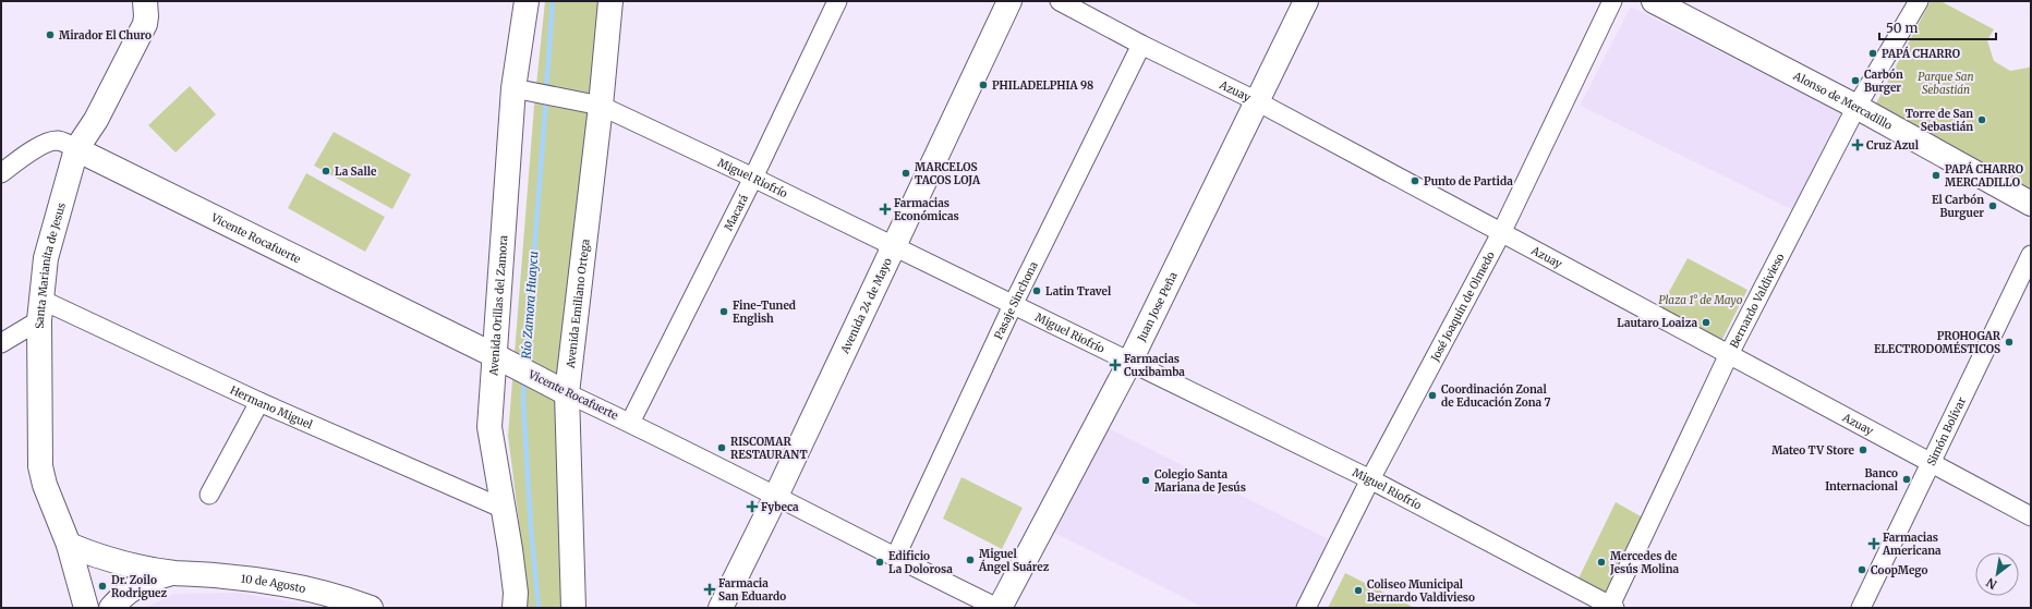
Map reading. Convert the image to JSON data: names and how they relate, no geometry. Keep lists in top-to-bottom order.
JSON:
{
  "streets": {
    "street": [
      "Azuay",
      "Alonso de Mercadillo",
      "Miguel Riofrío",
      "Macará",
      "Vicente Rocafuerte",
      "Santa Marianita de Jesus",
      "Pasaje Sinchona",
      "Bernardo Valdivieso",
      "Avenida Emiliano Ortega",
      "Avenida Orillas del Zamora",
      "Avenida 24 de Mayo",
      "José Joaquín de Olmedo",
      "Juan Jose Peña",
      "Hermano Miguel",
      "Simón Bolívar",
      "10 de Agosto"
    ]
  },
  "crossings": [
    ["Azuay", "Pasaje Sinchona"],
    ["Azuay", "Bernardo Valdivieso"],
    ["Azuay", "José Joaquín de Olmedo"],
    ["Azuay", "Juan Jose Peña"],
    ["Azuay", "Simón Bolívar"],
    ["Alonso de Mercadillo", "Bernardo Valdivieso"],
    ["Miguel Riofrío", "Macará"],
    ["Miguel Riofrío", "Pasaje Sinchona"],
    ["Miguel Riofrío", "Bernardo Valdivieso"],
    ["Miguel Riofrío", "Avenida Emiliano Ortega"],
    ["Miguel Riofrío", "Avenida Orillas del Zamora"],
    ["Miguel Riofrío", "Avenida 24 de Mayo"],
    ["Miguel Riofrío", "José Joaquín de Olmedo"],
    ["Miguel Riofrío", "Juan Jose Peña"],
    ["Macará", "Vicente Rocafuerte"],
    ["Vicente Rocafuerte", "Santa Marianita de Jesus"],
    ["Vicente Rocafuerte", "Pasaje Sinchona"],
    ["Vicente Rocafuerte", "Avenida Emiliano Ortega"],
    ["Vicente Rocafuerte", "Avenida Orillas del Zamora"],
    ["Vicente Rocafuerte", "Avenida 24 de Mayo"],
    ["Vicente Rocafuerte", "Juan Jose Peña"],
    ["Santa Marianita de Jesus", "Hermano Miguel"],
    ["Santa Marianita de Jesus", "10 de Agosto"],
    ["Avenida Orillas del Zamora", "Hermano Miguel"]
  ],
  "water": ["Río Zamora Huaycu"],
  "parks": ["Parque San Sebastián", "Plaza 1° de Mayo"],
  "places": {
    "other": [
      "Mirador El Churo",
      "PAPÁ CHARRO",
      "Carbón Burger",
      "PHILADELPHIA 98",
      "Torre de San Sebastián",
      "La Salle",
      "MARCELOS TACOS LOJA",
      "PAPÁ CHARRO MERCADILLO",
      "Punto de Partida",
      "El Carbón Burguer",
      "Latin Travel",
      "Fine-Tuned English",
      "Lautaro Loaiza",
      "PROHOGAR ELECTRODOMÉSTICOS",
      "Coordinación Zonal de Educación Zona 7",
      "RISCOMAR RESTAURANT",
      "Mateo TV Store",
      "Banco Internacional",
      "Colegio Santa Mariana de Jesús",
      "Miguel Ángel Suárez",
      "Edificio La Dolorosa",
      "Mercedes de Jesús Molina",
      "CoopMego",
      "Dr. Zoilo Rodriguez",
      "Coliseo Municipal Bernardo Valdivieso"
    ],
    "health": [
      "Cruz Azul",
      "Farmacias Económicas",
      "Farmacias Cuxibamba",
      "Fybeca",
      "Farmacias Americana",
      "Farmacia San Eduardo"
    ]
  },
  "scale_bar": "50 m",
  "north": "bottom left"
}
